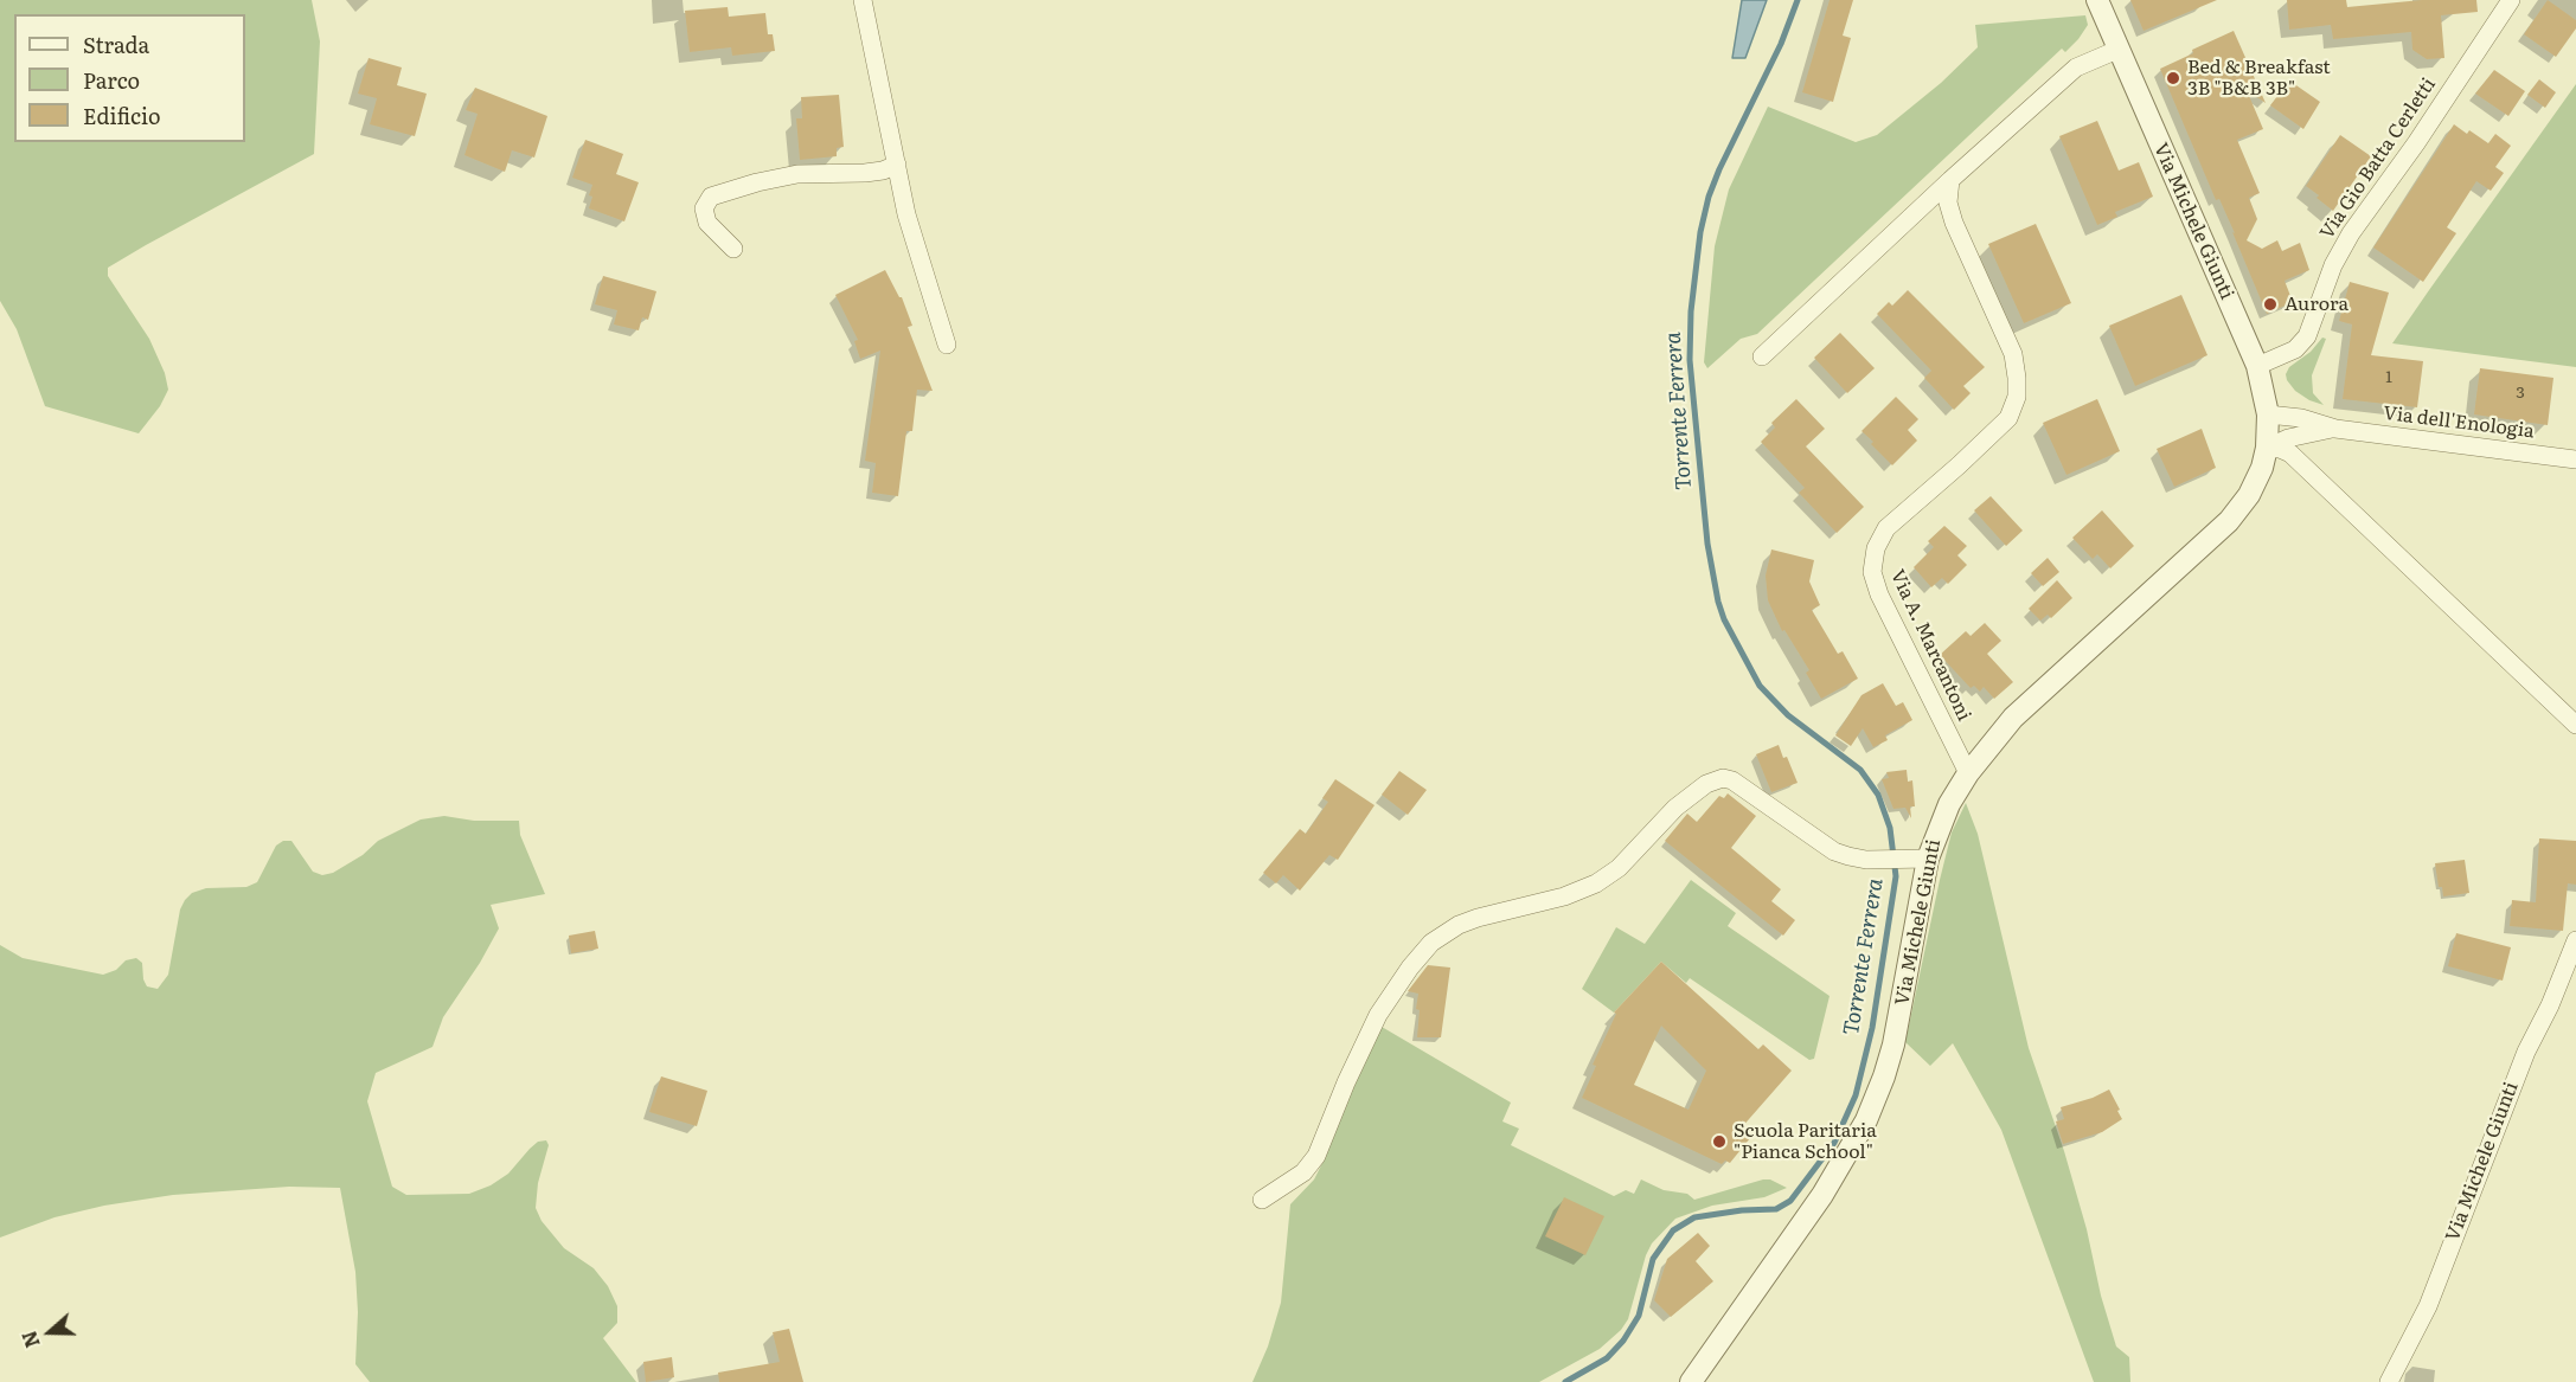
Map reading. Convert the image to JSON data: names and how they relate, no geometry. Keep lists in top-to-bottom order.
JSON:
{
  "streets": {
    "street": [
      "Via Gio Batta Cerletti",
      "Via Michele Giunti",
      "Via dell'Enologia",
      "Via A. Marcantoni"
    ]
  },
  "crossings": [
    ["Via Gio Batta Cerletti", "Via Michele Giunti"],
    ["Via Michele Giunti", "Via dell'Enologia"],
    ["Via Michele Giunti", "Via A. Marcantoni"]
  ],
  "water": ["Torrente Ferrera"],
  "places": ["Bed & Breakfast 3B \"B&B 3B\"", "Aurora", "Scuola Paritaria \"Pianca School\""],
  "house_numbers": ["1", "3"],
  "legend": ["Strada", "Parco", "Edificio"],
  "north": "left"
}
